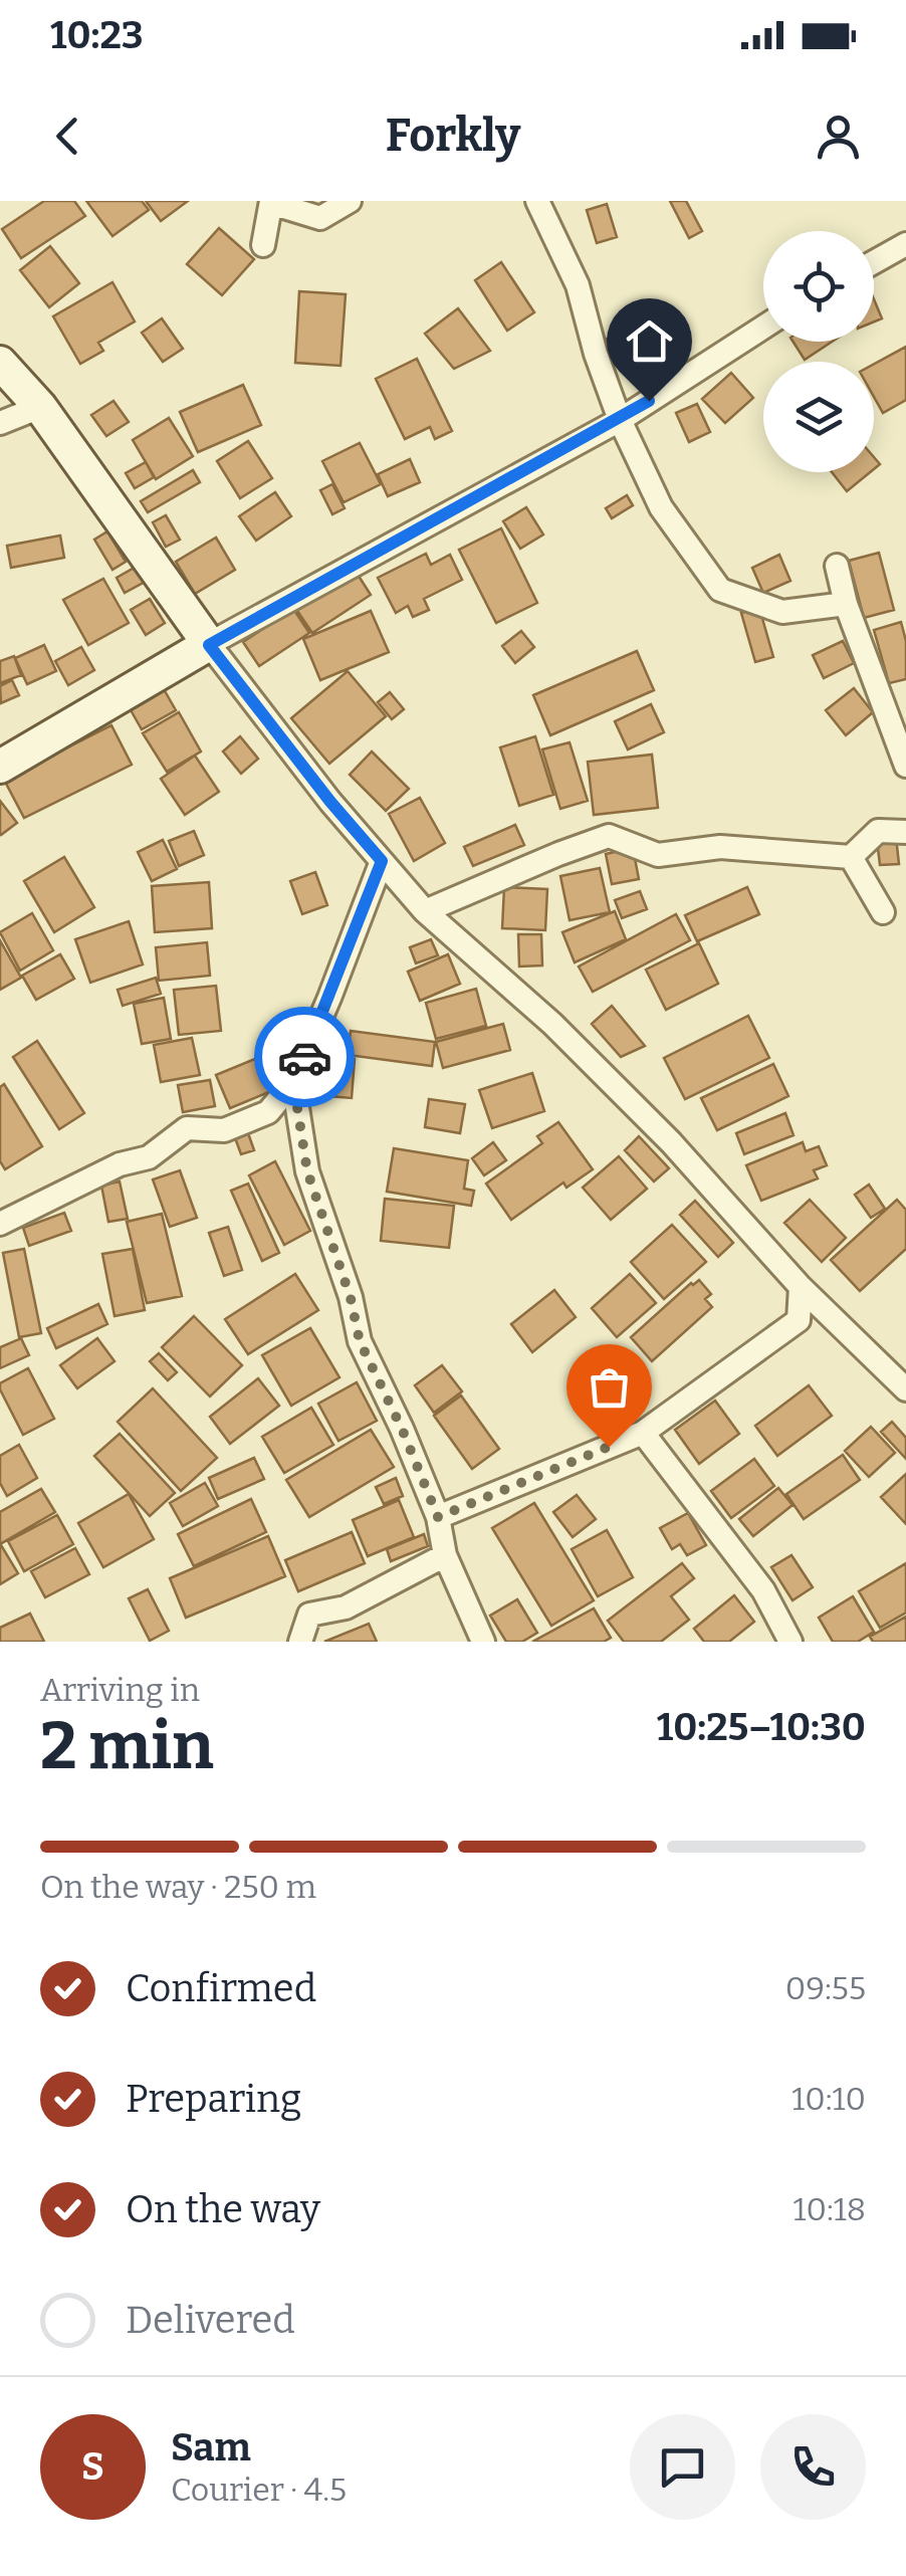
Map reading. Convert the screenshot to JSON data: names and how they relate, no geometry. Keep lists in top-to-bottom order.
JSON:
{
  "page": {
    "status": "10:23",
    "header": "Forkly",
    "heading": ["2 min", "Arriving in", "10:25–10:30"],
    "panel": ["Sam", "Courier · 4.5"],
    "bar": "On the way · 250 m",
    "list": [
      ["Confirmed", "09:55"],
      ["Preparing", "10:10"],
      ["On the way", "10:18"],
      "Delivered"
    ],
    "round": "S"
  }
}
